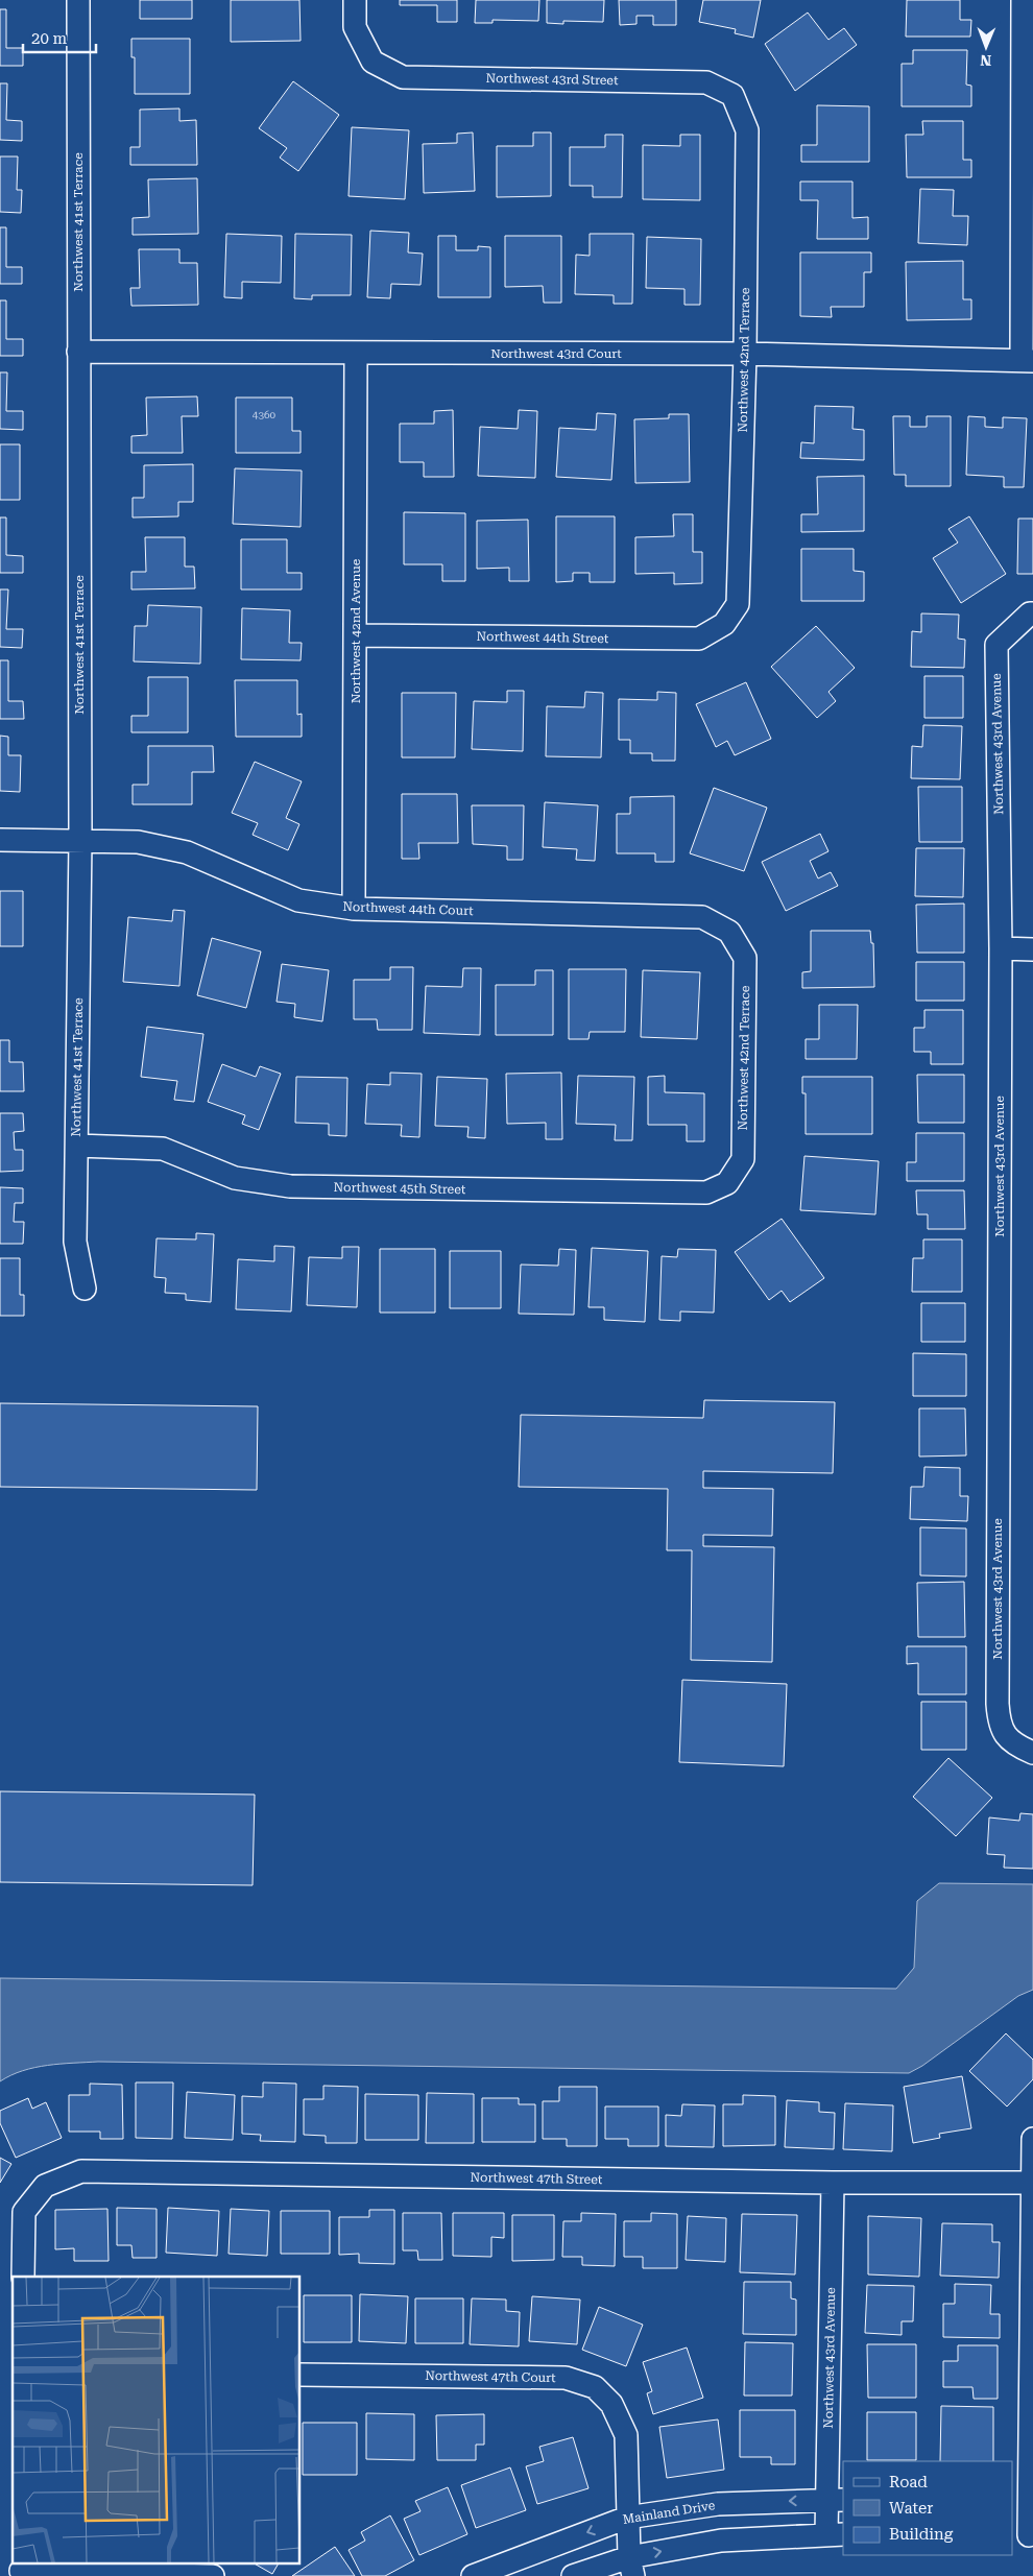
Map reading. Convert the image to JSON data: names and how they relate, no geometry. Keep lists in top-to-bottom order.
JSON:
{
  "streets": {
    "street": [
      "Northwest 43rd Street",
      "Northwest 41st Terrace",
      "Northwest 43rd Court",
      "Northwest 42nd Terrace",
      "Northwest 42nd Avenue",
      "Northwest 44th Street",
      "Northwest 43rd Avenue",
      "Northwest 44th Court",
      "Northwest 45th Street",
      "Northwest 47th Street",
      "Northwest 47th Court",
      "Mainland Drive"
    ]
  },
  "crossings": [
    ["Northwest 43rd Street", "Northwest 42nd Terrace"],
    ["Northwest 41st Terrace", "Northwest 43rd Court"],
    ["Northwest 41st Terrace", "Northwest 44th Court"],
    ["Northwest 41st Terrace", "Northwest 45th Street"],
    ["Northwest 43rd Court", "Northwest 42nd Terrace"],
    ["Northwest 43rd Court", "Northwest 42nd Avenue"],
    ["Northwest 42nd Terrace", "Northwest 44th Street"],
    ["Northwest 42nd Terrace", "Northwest 44th Court"],
    ["Northwest 42nd Terrace", "Northwest 45th Street"],
    ["Northwest 42nd Avenue", "Northwest 44th Street"],
    ["Northwest 42nd Avenue", "Northwest 44th Court"],
    ["Northwest 43rd Avenue", "Northwest 47th Street"],
    ["Northwest 43rd Avenue", "Mainland Drive"],
    ["Northwest 47th Court", "Mainland Drive"]
  ],
  "house_numbers": ["4360"],
  "legend": ["Road", "Water", "Building"],
  "scale_bar": "20 m",
  "north": "bottom"
}
